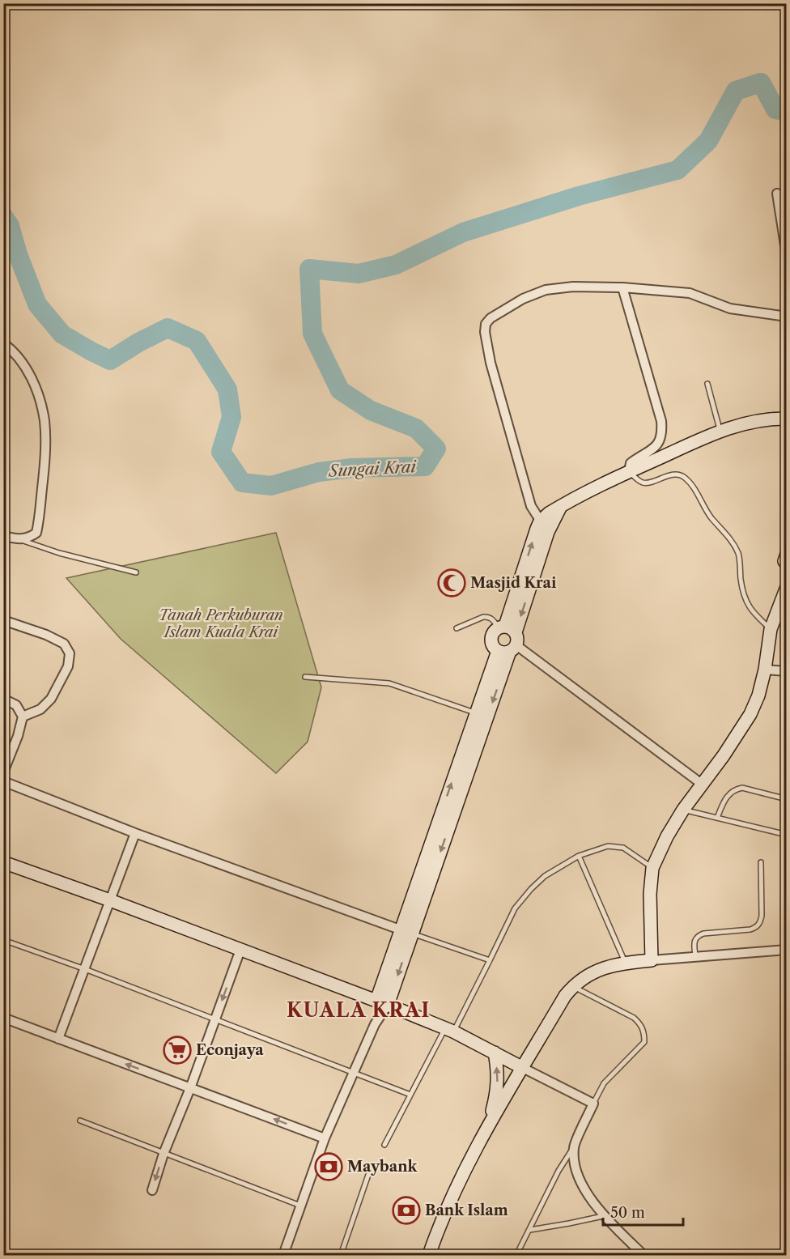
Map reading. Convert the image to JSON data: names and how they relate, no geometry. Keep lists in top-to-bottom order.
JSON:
{
  "districts": ["KUALA KRAI"],
  "water": ["Sungai Krai"],
  "parks": ["Tanah Perkuburan Islam Kuala Krai"],
  "places": {
    "mosque": ["Masjid Krai"],
    "supermarket": ["Econjaya"],
    "bank": ["Maybank", "Bank Islam"]
  },
  "scale_bar": "50 m"
}
